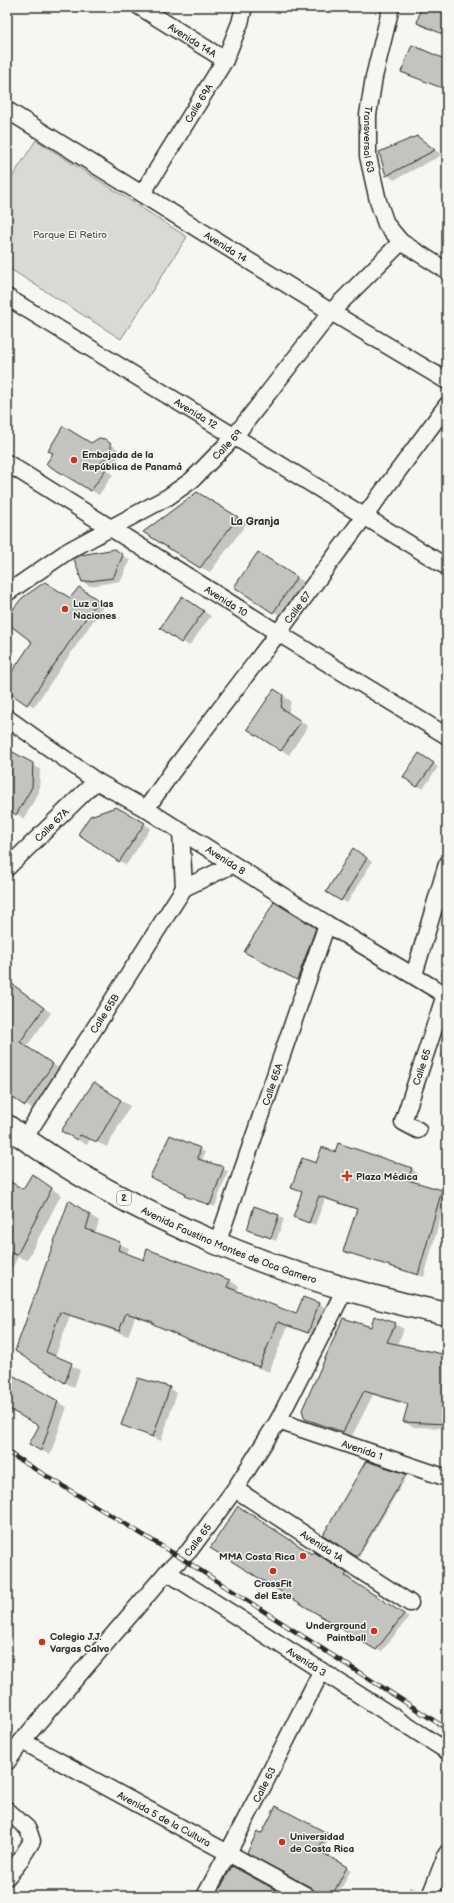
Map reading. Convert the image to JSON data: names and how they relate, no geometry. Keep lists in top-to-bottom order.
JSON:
{
  "streets": {
    "highway": ["2", "Avenida Faustino Montes de Oca Gamero"],
    "street": [
      "Avenida 14A",
      "Calle 69A",
      "Transversal 63",
      "Avenida 14",
      "Avenida 12",
      "Calle 69",
      "Avenida 10",
      "Calle 67",
      "Calle 67A",
      "Avenida 8",
      "Calle 65B",
      "Calle 65",
      "Calle 65A",
      "Avenida 1",
      "Avenida 1A",
      "Avenida 3",
      "Calle 63",
      "Avenida 5 de la Cultura"
    ]
  },
  "crossings": [
    ["Avenida 14A", "Calle 69A"],
    ["Calle 69A", "Avenida 14"],
    ["Transversal 63", "Calle 69"],
    ["Avenida 14", "Calle 69"],
    ["Avenida 12", "Calle 69"],
    ["Avenida 12", "Calle 67"],
    ["Calle 69", "Avenida 10"],
    ["Avenida 10", "Calle 67"],
    ["Calle 67", "Avenida 8"],
    ["Calle 67A", "Avenida 8"],
    ["Avenida 8", "Calle 65"],
    ["Avenida 8", "Calle 65A"],
    ["Calle 65B", "Avenida Faustino Montes de Oca Gamero"],
    ["Calle 65", "Avenida Faustino Montes de Oca Gamero"],
    ["Calle 65", "Avenida 1"],
    ["Calle 65", "Avenida 1A"],
    ["Calle 65", "Avenida 3"],
    ["Calle 65", "Avenida 5 de la Cultura"],
    ["Calle 65A", "Avenida Faustino Montes de Oca Gamero"],
    ["Avenida 3", "Calle 63"],
    ["Calle 63", "Avenida 5 de la Cultura"]
  ],
  "districts": ["La Granja"],
  "parks": ["Parque El Retiro"],
  "places": {
    "other": [
      "Embajada de la República de Panamá",
      "Luz a las Naciones",
      "MMA Costa Rica",
      "CrossFit del Este",
      "Underground Paintball",
      "Colegio J.J. Vargas Calvo",
      "Universidad de Costa Rica"
    ],
    "health": ["Plaza Médica"]
  }
}
